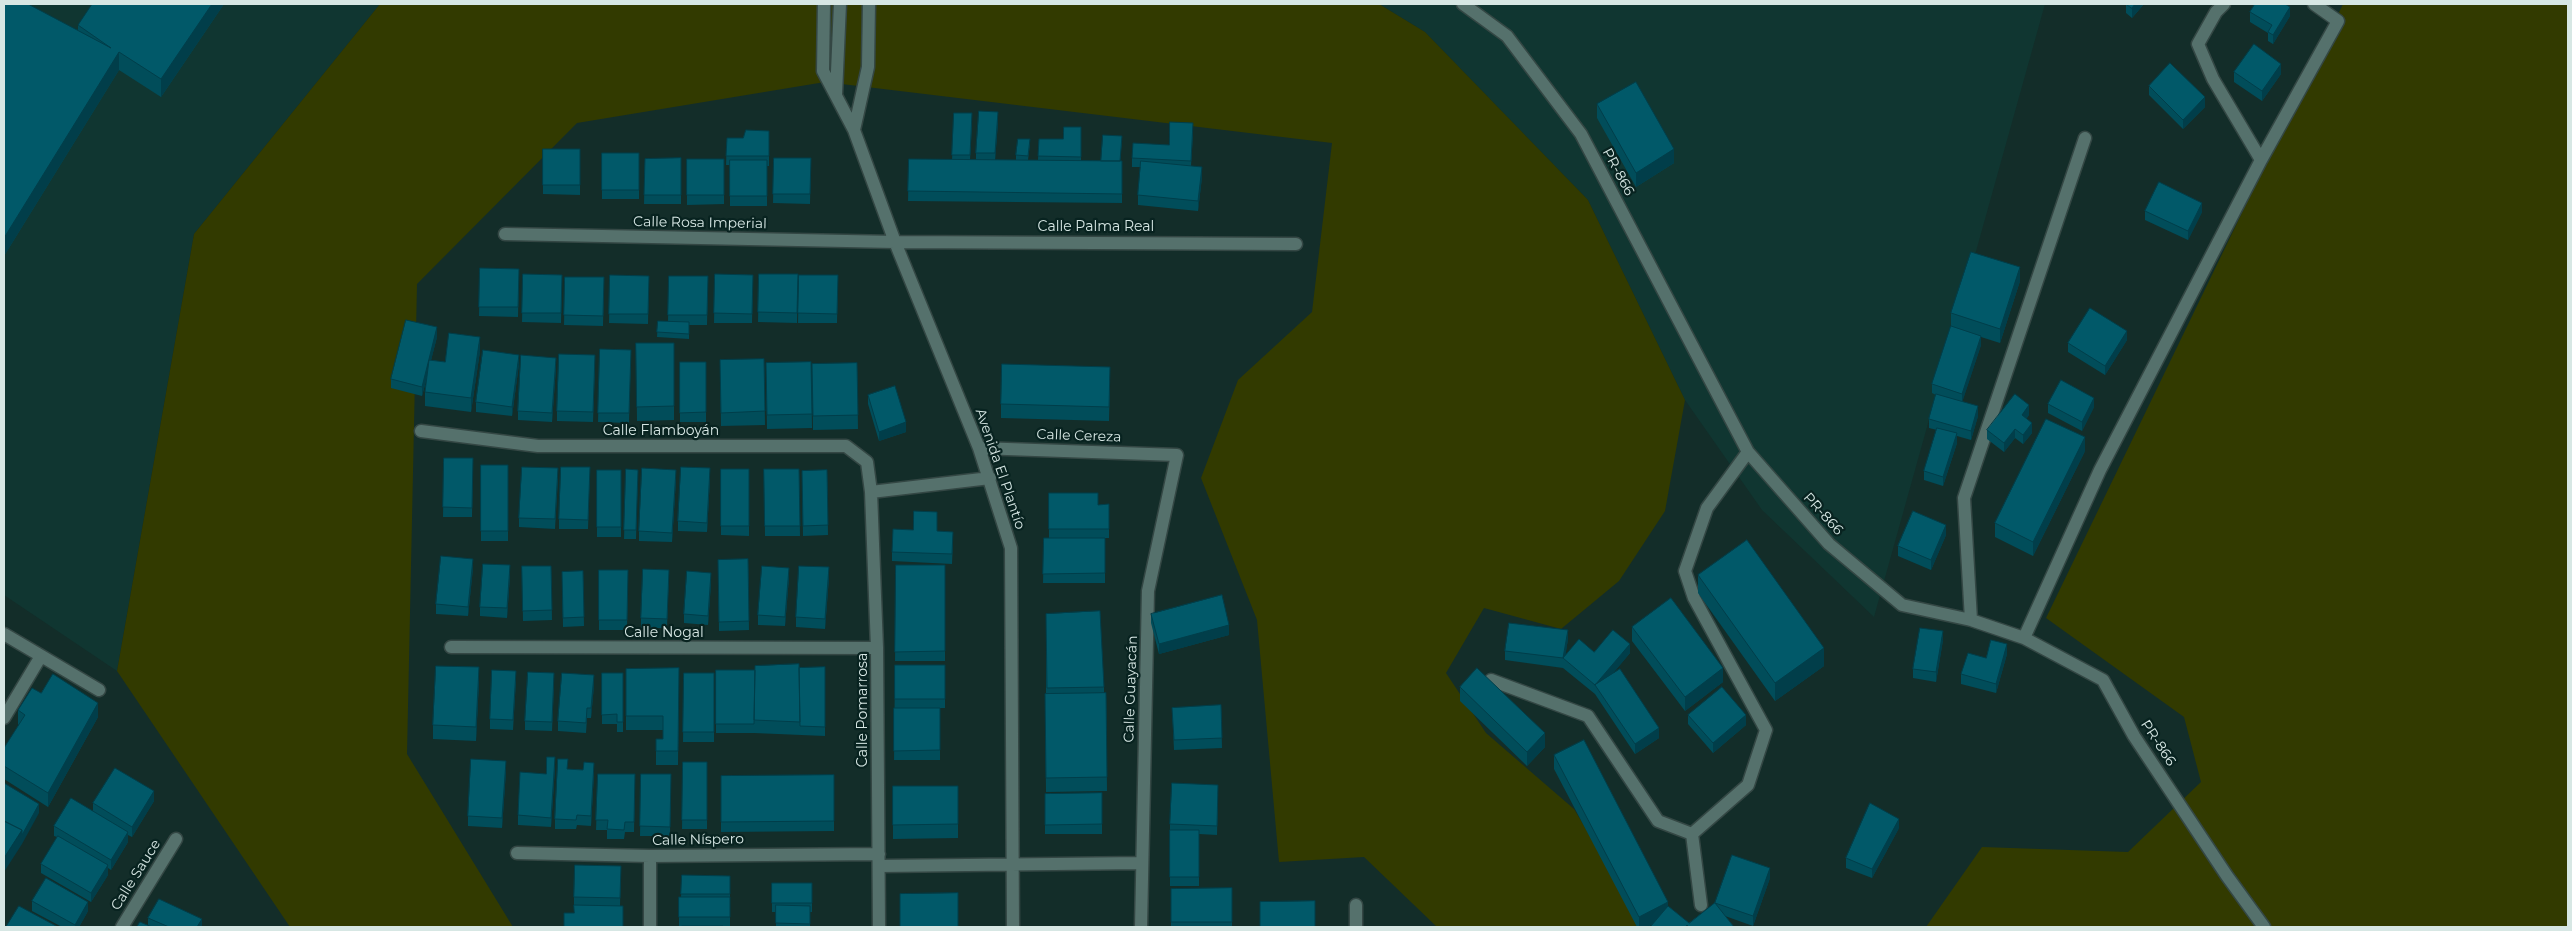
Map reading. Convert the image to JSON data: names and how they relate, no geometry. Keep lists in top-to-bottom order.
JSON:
{
  "streets": {
    "street": [
      "PR-866",
      "Calle Rosa Imperial",
      "Calle Palma Real",
      "Calle Flamboyán",
      "Calle Cereza",
      "Avenida El Plantío",
      "Calle Nogal",
      "Calle Guayacán",
      "Calle Pomarrosa",
      "Calle Níspero",
      "Calle Sauce"
    ]
  },
  "crossings": [
    ["Calle Rosa Imperial", "Calle Palma Real"],
    ["Calle Rosa Imperial", "Avenida El Plantío"],
    ["Calle Palma Real", "Avenida El Plantío"],
    ["Calle Flamboyán", "Calle Pomarrosa"],
    ["Calle Cereza", "Avenida El Plantío"],
    ["Calle Cereza", "Calle Guayacán"],
    ["Avenida El Plantío", "Calle Níspero"],
    ["Calle Nogal", "Calle Pomarrosa"],
    ["Calle Guayacán", "Calle Níspero"],
    ["Calle Pomarrosa", "Calle Níspero"]
  ]
}
